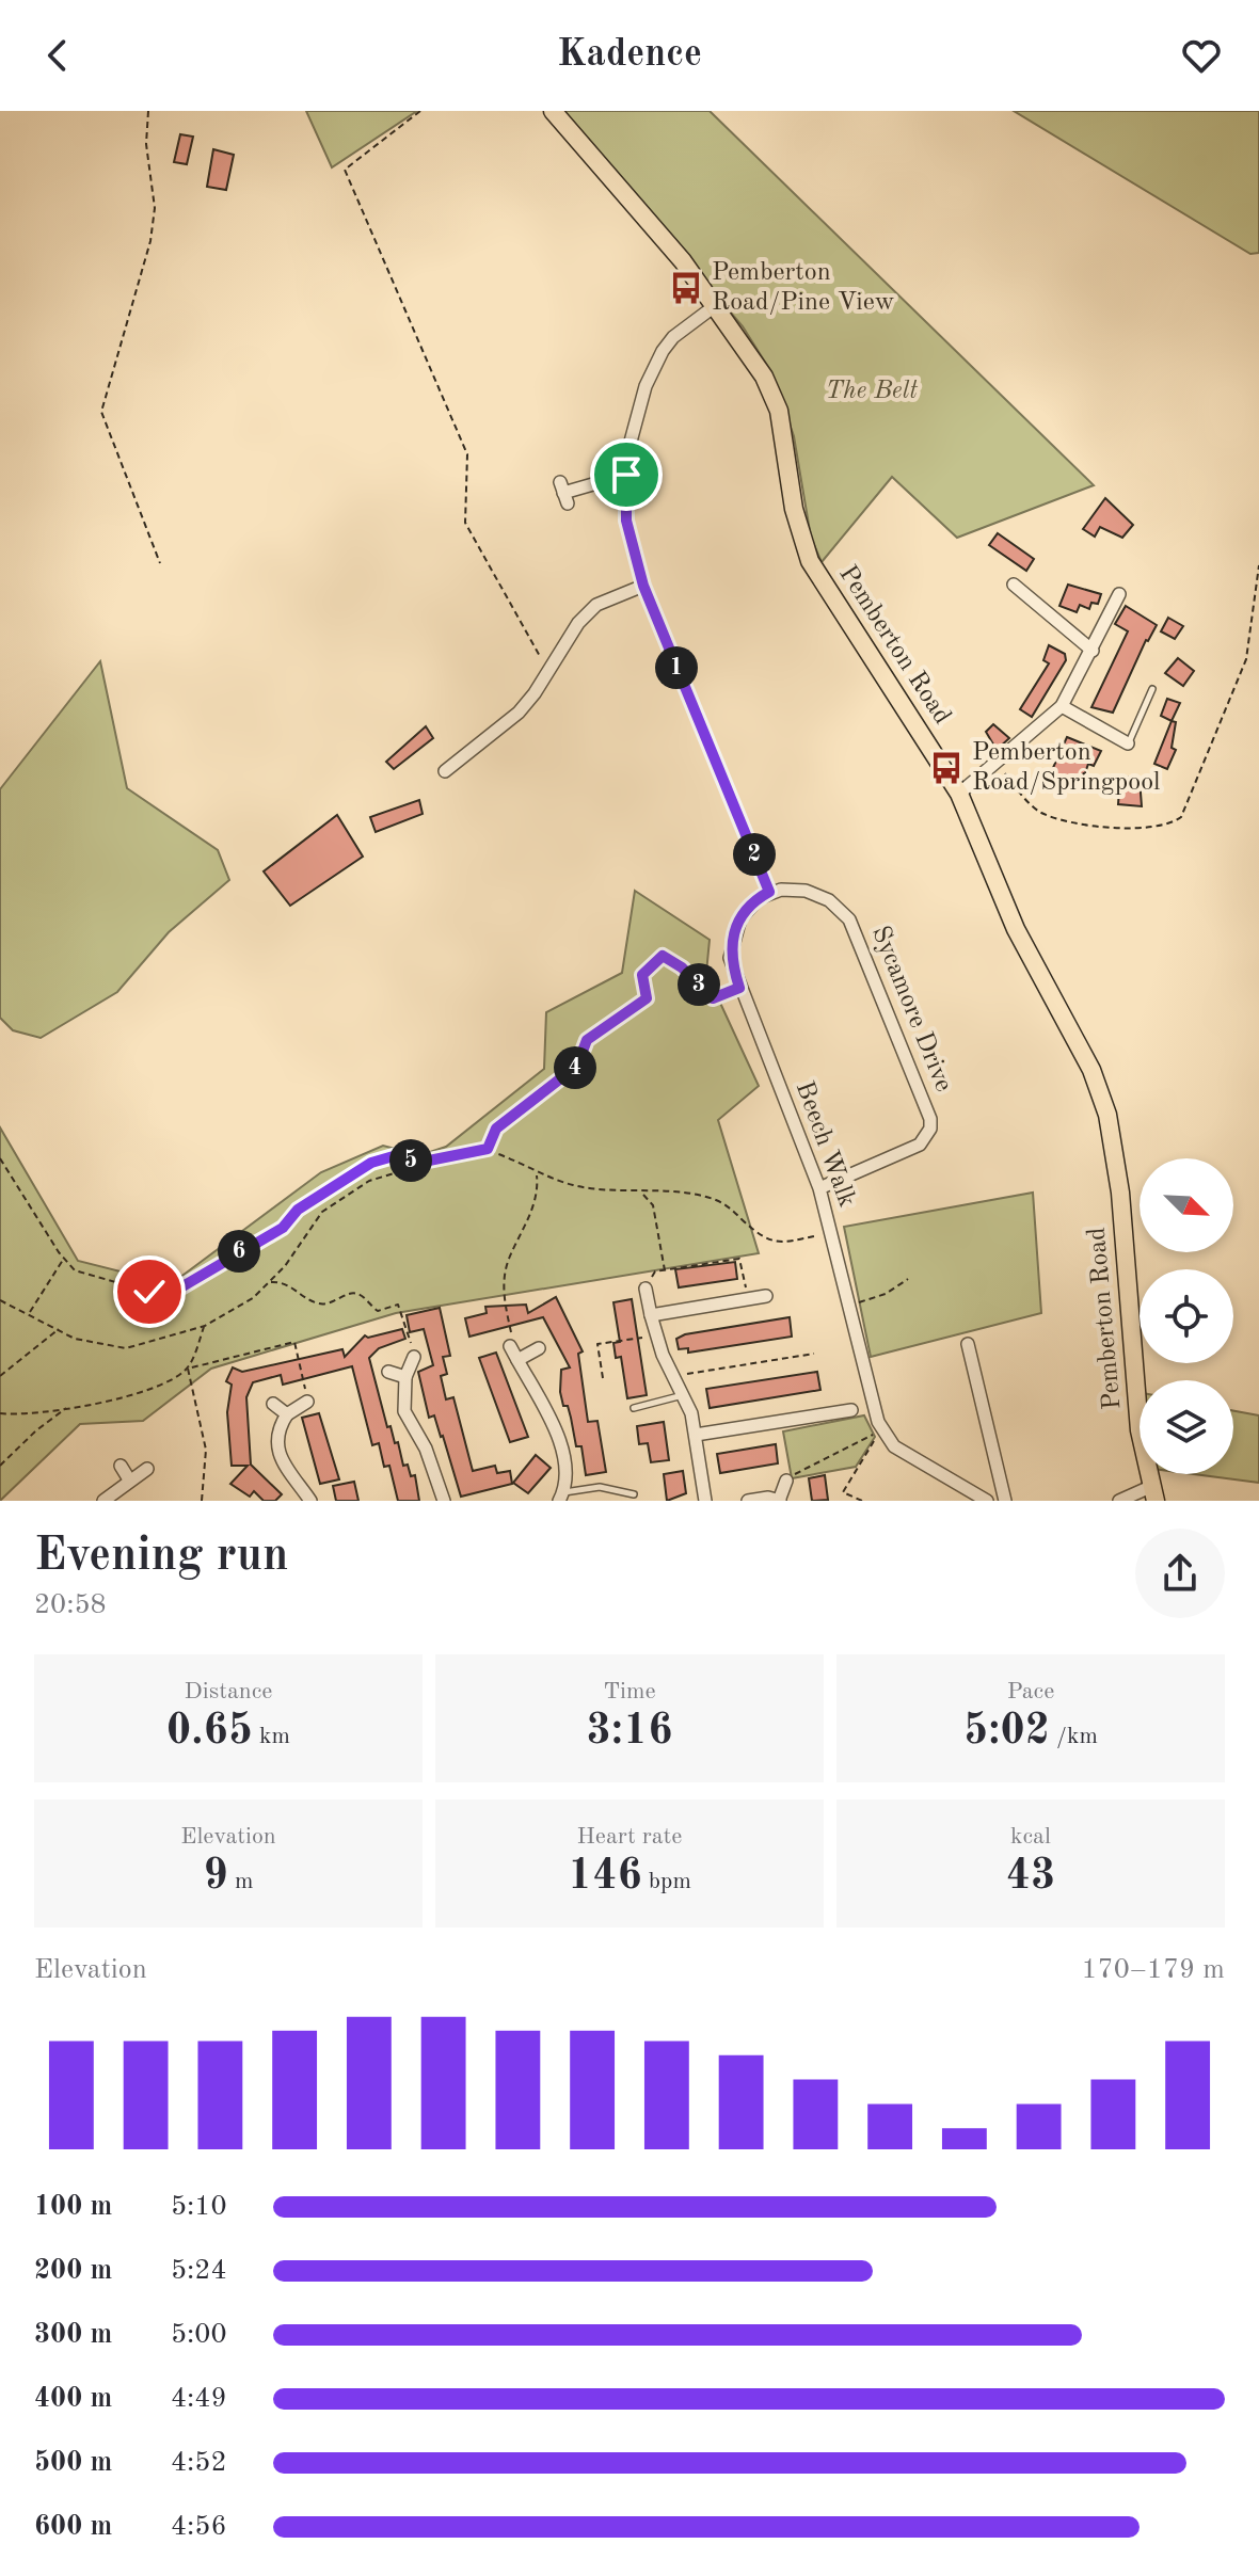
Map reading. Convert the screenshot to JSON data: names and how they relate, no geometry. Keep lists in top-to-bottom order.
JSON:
{
  "streets": {
    "main road": ["Pemberton Road"],
    "street": ["Sycamore Drive", "Beech Walk"]
  },
  "crossings": [
    ["Sycamore Drive", "Beech Walk"]
  ],
  "parks": ["The Belt"],
  "places": {
    "bus stop": ["Pemberton Road/Pine View", "Pemberton Road/Springpool"]
  },
  "north": "bottom right",
  "page": {
    "header": "Kadence",
    "pins": [
      "1",
      "2",
      "3",
      "4",
      "5",
      "6"
    ],
    "heading": ["Evening run", "20:58"],
    "stats": [
      ["Distance", "0.65 km"],
      ["Time", "3:16"],
      ["Pace", "5:02 /km"],
      ["Elevation", "9 m"],
      ["Heart rate", "146 bpm"],
      ["kcal", "43"]
    ],
    "chart": ["Elevation", "170–179 m"],
    "list": [
      {
        "name": "100 m",
        "note": "5:10"
      },
      {
        "name": "200 m",
        "note": "5:24"
      },
      {
        "name": "300 m",
        "note": "5:00"
      },
      {
        "name": "400 m",
        "note": "4:49"
      },
      {
        "name": "500 m",
        "note": "4:52"
      },
      {
        "name": "600 m",
        "note": "4:56"
      }
    ]
  }
}
